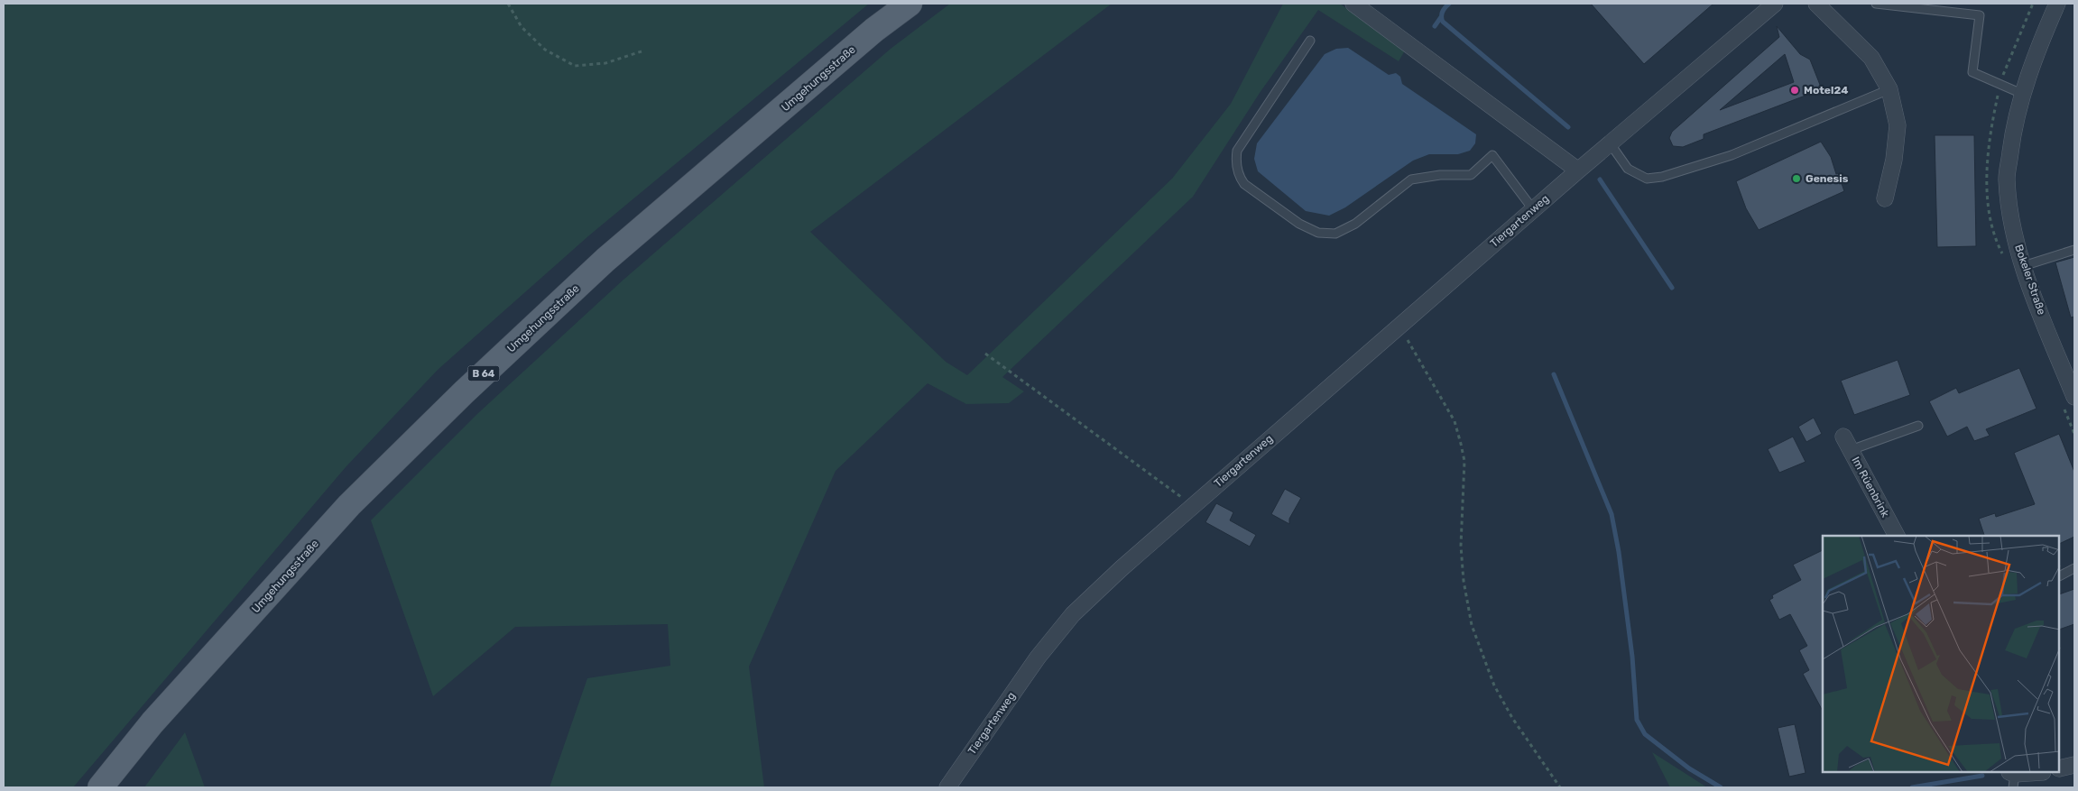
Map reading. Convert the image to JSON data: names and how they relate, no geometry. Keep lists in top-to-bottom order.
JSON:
{
  "streets": {
    "main road": ["Umgehungsstraße", "B 64"],
    "street": ["Tiergartenweg", "Bokeler Straße", "Im Rüenbrink"]
  },
  "places": ["Motel24", "Genesis"]
}
